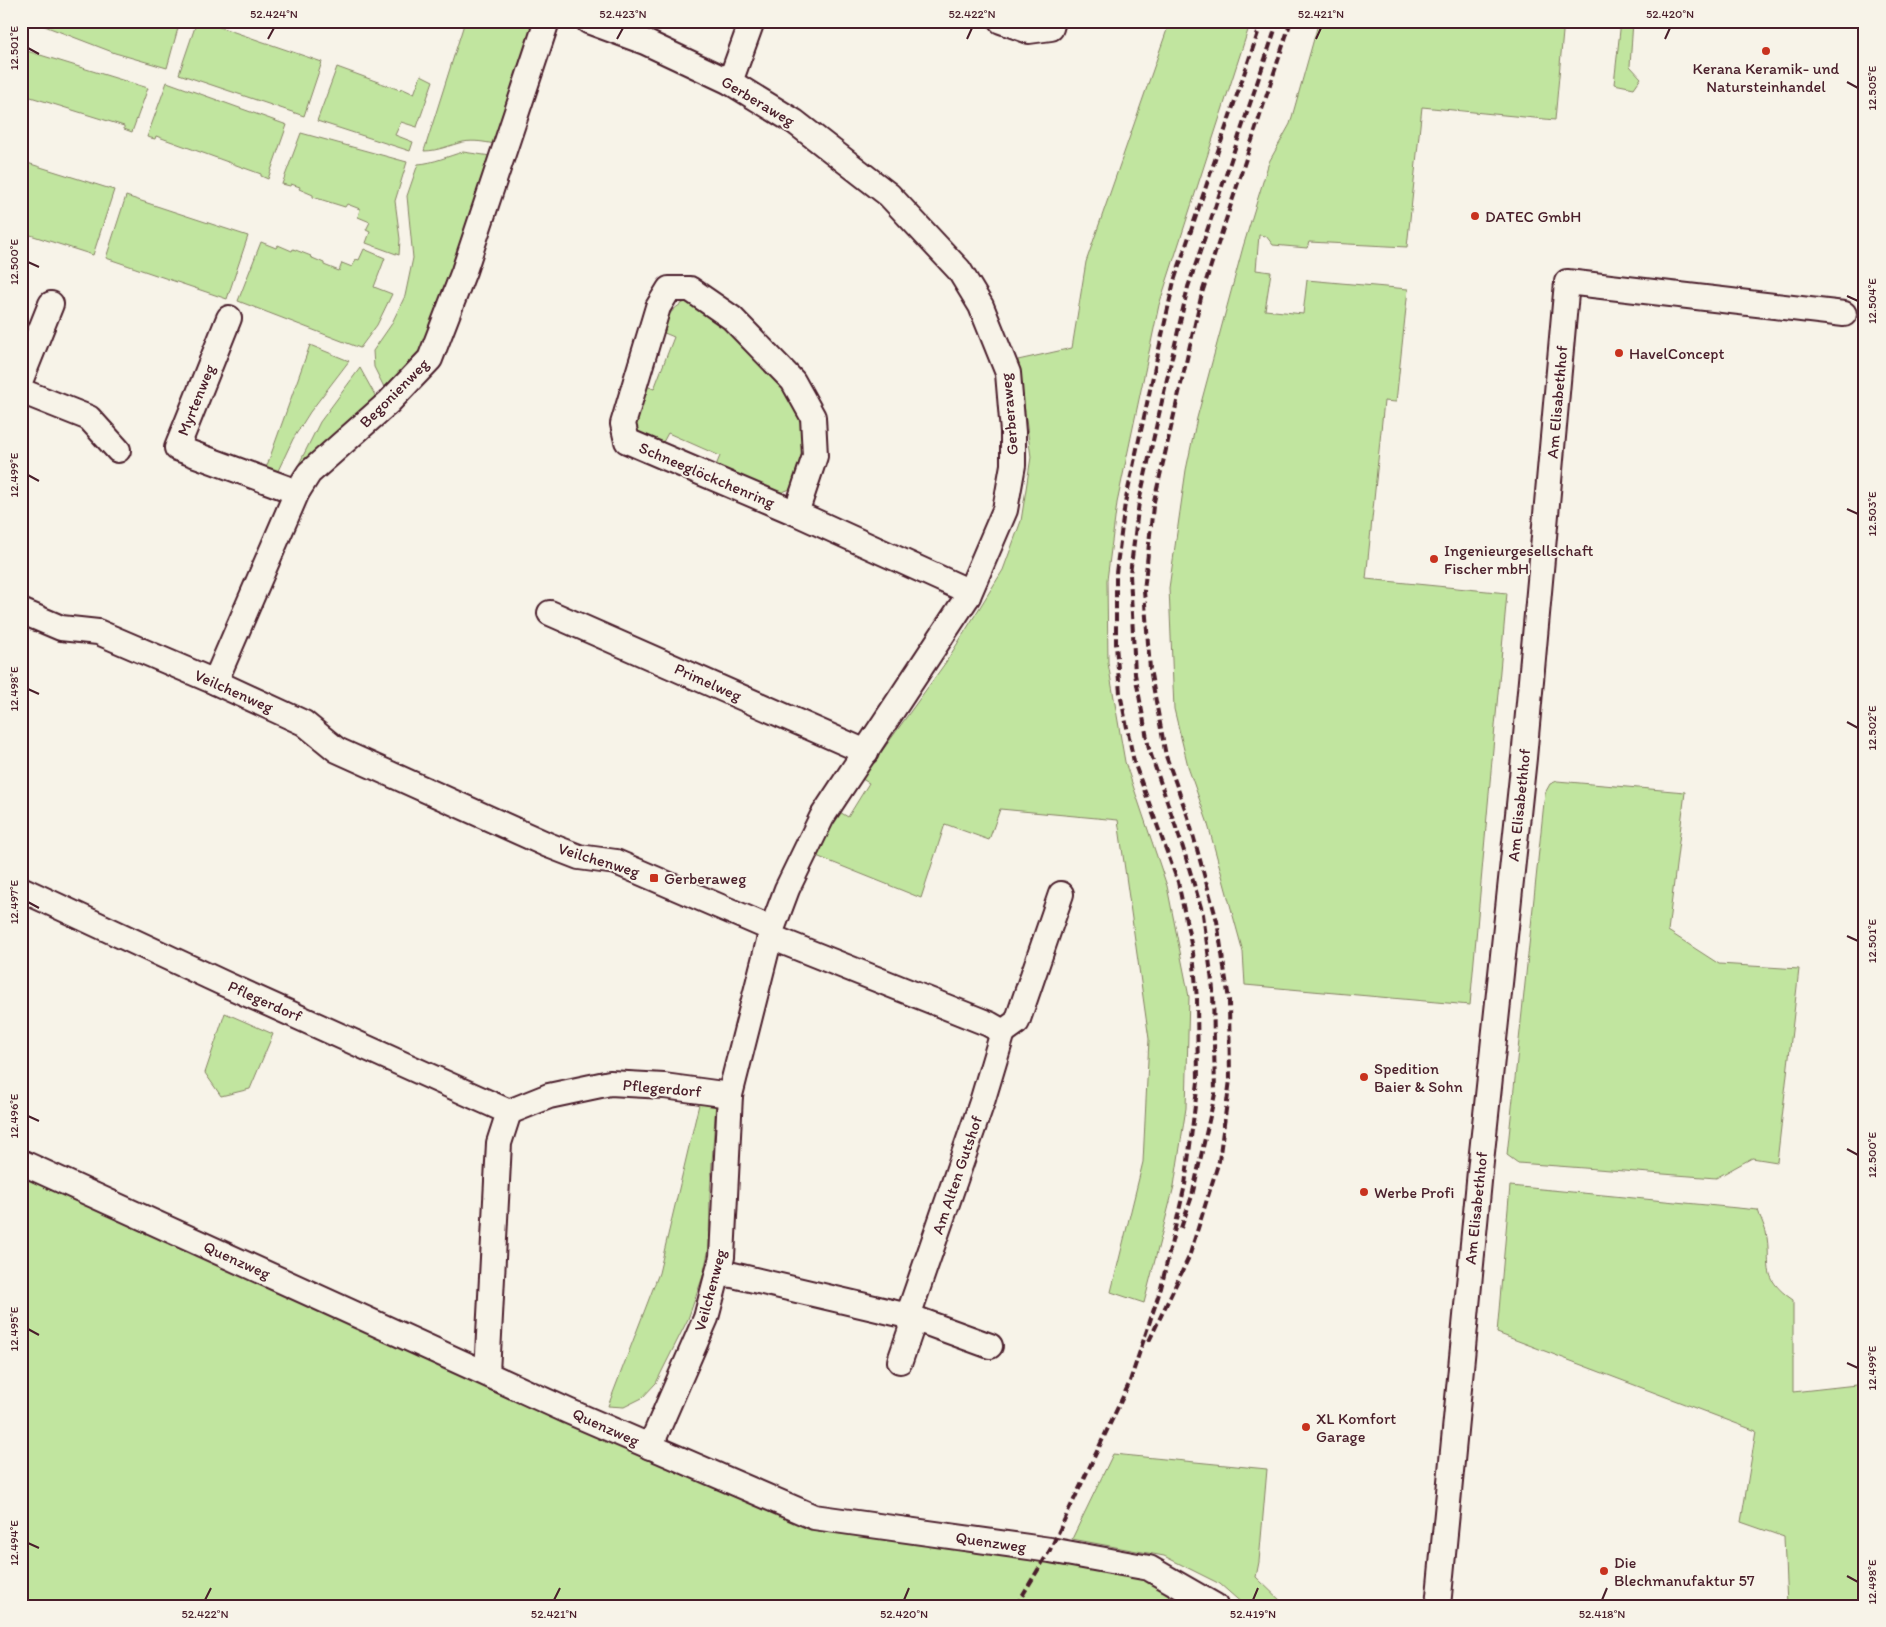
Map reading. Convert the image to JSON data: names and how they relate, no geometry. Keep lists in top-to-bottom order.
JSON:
{
  "streets": {
    "street": [
      "Gerberaweg",
      "Begonienweg",
      "Myrtenweg",
      "Am Elisabethhof",
      "Schneeglöckchenring",
      "Primelweg",
      "Veilchenweg",
      "Pflegerdorf",
      "Am Alten Gutshof",
      "Quenzweg"
    ]
  },
  "crossings": [
    ["Gerberaweg", "Schneeglöckchenring"],
    ["Gerberaweg", "Primelweg"],
    ["Gerberaweg", "Veilchenweg"],
    ["Begonienweg", "Myrtenweg"],
    ["Begonienweg", "Veilchenweg"],
    ["Veilchenweg", "Pflegerdorf"],
    ["Veilchenweg", "Quenzweg"]
  ],
  "places": {
    "other": [
      "Kerana Keramik- und Natursteinhandel",
      "DATEC GmbH",
      "HavelConcept",
      "Ingenieurgesellschaft Fischer mbH",
      "Spedition Baier & Sohn",
      "Werbe Profi",
      "XL Komfort Garage",
      "Die Blechmanufaktur 57"
    ],
    "transit": ["Gerberaweg"]
  },
  "coordinates": [
    "52.424°N",
    "52.423°N",
    "52.422°N",
    "52.421°N",
    "52.420°N",
    "12.501°E",
    "12.505°E",
    "12.500°E",
    "12.504°E",
    "12.499°E",
    "12.503°E",
    "12.498°E",
    "12.502°E",
    "12.497°E",
    "12.496°E",
    "12.495°E",
    "12.494°E",
    "52.419°N",
    "52.418°N"
  ]
}
